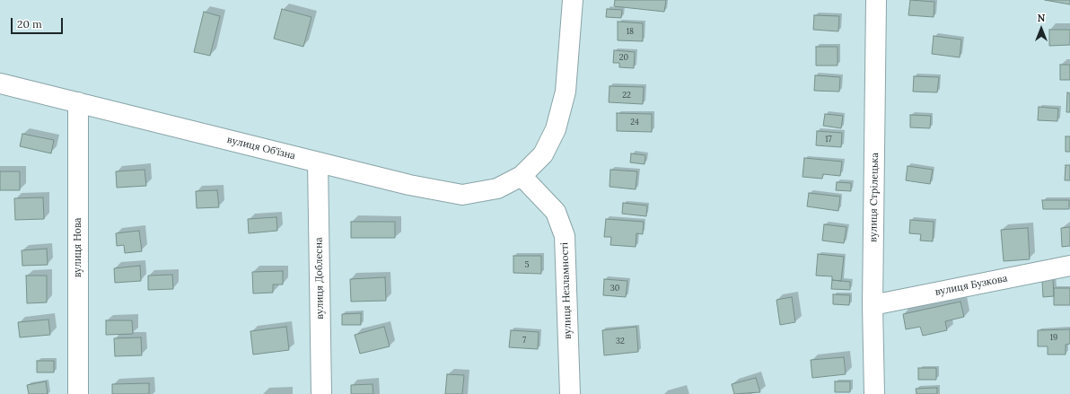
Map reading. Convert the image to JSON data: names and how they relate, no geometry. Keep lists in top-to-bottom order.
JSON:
{
  "streets": {
    "street": [
      "вулиця Об'їзна",
      "вулиця Стрілецька",
      "вулиця Нова",
      "вулиця Доблесна",
      "вулиця Бузкова",
      "вулиця Незламності"
    ]
  },
  "crossings": [
    ["вулиця Об'їзна", "вулиця Нова"],
    ["вулиця Об'їзна", "вулиця Доблесна"],
    ["вулиця Об'їзна", "вулиця Незламності"],
    ["вулиця Стрілецька", "вулиця Бузкова"]
  ],
  "house_numbers": [
    "18",
    "20",
    "22",
    "24",
    "17",
    "5",
    "30",
    "19",
    "7",
    "32"
  ],
  "scale_bar": "20 m",
  "north": "top"
}
